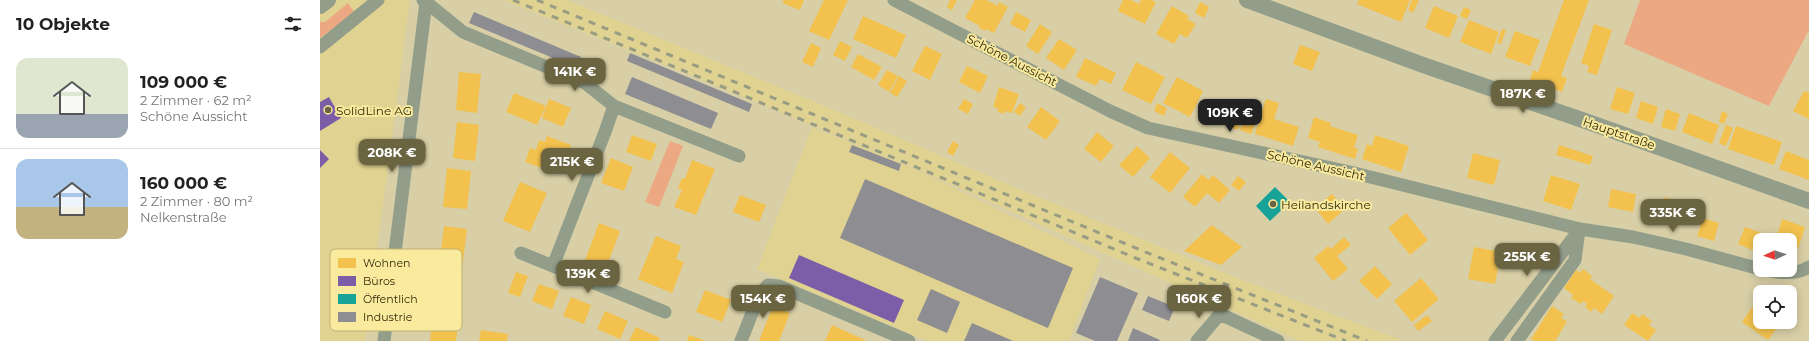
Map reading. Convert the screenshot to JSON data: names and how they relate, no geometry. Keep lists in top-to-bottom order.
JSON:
{
  "streets": {
    "street": ["Schöne Aussicht", "Hauptstraße"]
  },
  "places": ["SolidLine AG", "Heilandskirche"],
  "legend": [
    "Wohnen",
    "Büros",
    "Öffentlich",
    "Industrie"
  ],
  "north": "left",
  "page": {
    "heading": "10 Objekte",
    "list": [
      {
        "name": "109 000 €",
        "note": "2 Zimmer · 62 m² · Schöne Aussicht"
      },
      {
        "name": "160 000 €",
        "note": "2 Zimmer · 80 m² · Nelkenstraße"
      }
    ],
    "price": [
      "141K €",
      "187K €",
      "109K €",
      "208K €",
      "215K €",
      "335K €",
      "255K €",
      "139K €",
      "154K €",
      "160K €"
    ]
  }
}
